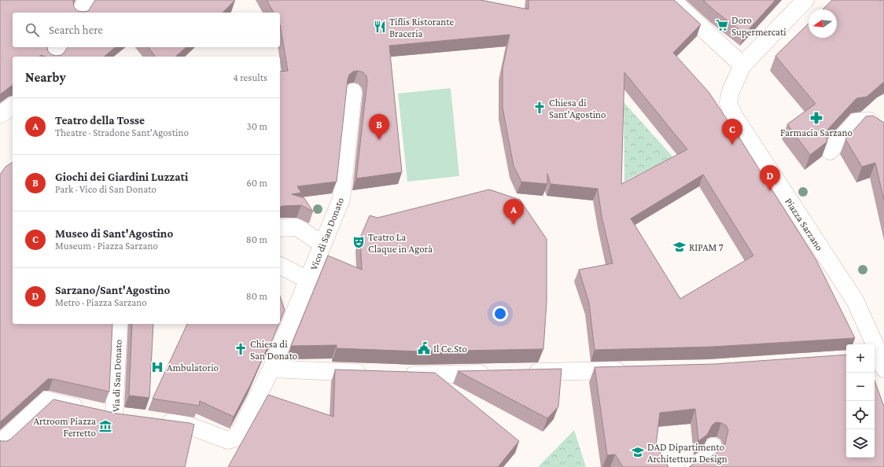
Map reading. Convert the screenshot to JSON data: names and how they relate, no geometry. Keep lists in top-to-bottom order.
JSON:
{
  "streets": {
    "street": ["Piazza Sarzano", "Vico di San Donato", "Via di San Donato"]
  },
  "places": {
    "supermarket": ["Doro Supermercati"],
    "restaurant": ["Tiflis Ristorante Braceria"],
    "church": ["Chiesa di Sant'Agostino", "Chiesa di San Donato"],
    "pharmacy": ["Farmacia Sarzano"],
    "theatre": ["Teatro La Claque in Agorà"],
    "school or university": ["RIPAM 7", "DAD Dipartimento Architettura Design"],
    "public building": ["Il Ce.Sto"],
    "hospital": ["Ambulatorio"],
    "museum": ["Artroom Piazza Ferretto"]
  },
  "north": "left",
  "page": {
    "search": "Search here",
    "heading": ["Nearby", "4 results"],
    "list": [
      {
        "mark": "A",
        "name": "Teatro della Tosse",
        "note": "Theatre · Stradone Sant'Agostino",
        "value": "30 m"
      },
      {
        "mark": "B",
        "name": "Giochi dei Giardini Luzzati",
        "note": "Park · Vico di San Donato",
        "value": "60 m"
      },
      {
        "mark": "C",
        "name": "Museo di Sant'Agostino",
        "note": "Museum · Piazza Sarzano",
        "value": "80 m"
      },
      {
        "mark": "D",
        "name": "Sarzano/Sant'Agostino",
        "note": "Metro · Piazza Sarzano",
        "value": "80 m"
      }
    ],
    "pins": [
      "B",
      "C",
      "D",
      "A"
    ],
    "map_buttons": ["+", "−"]
  }
}
